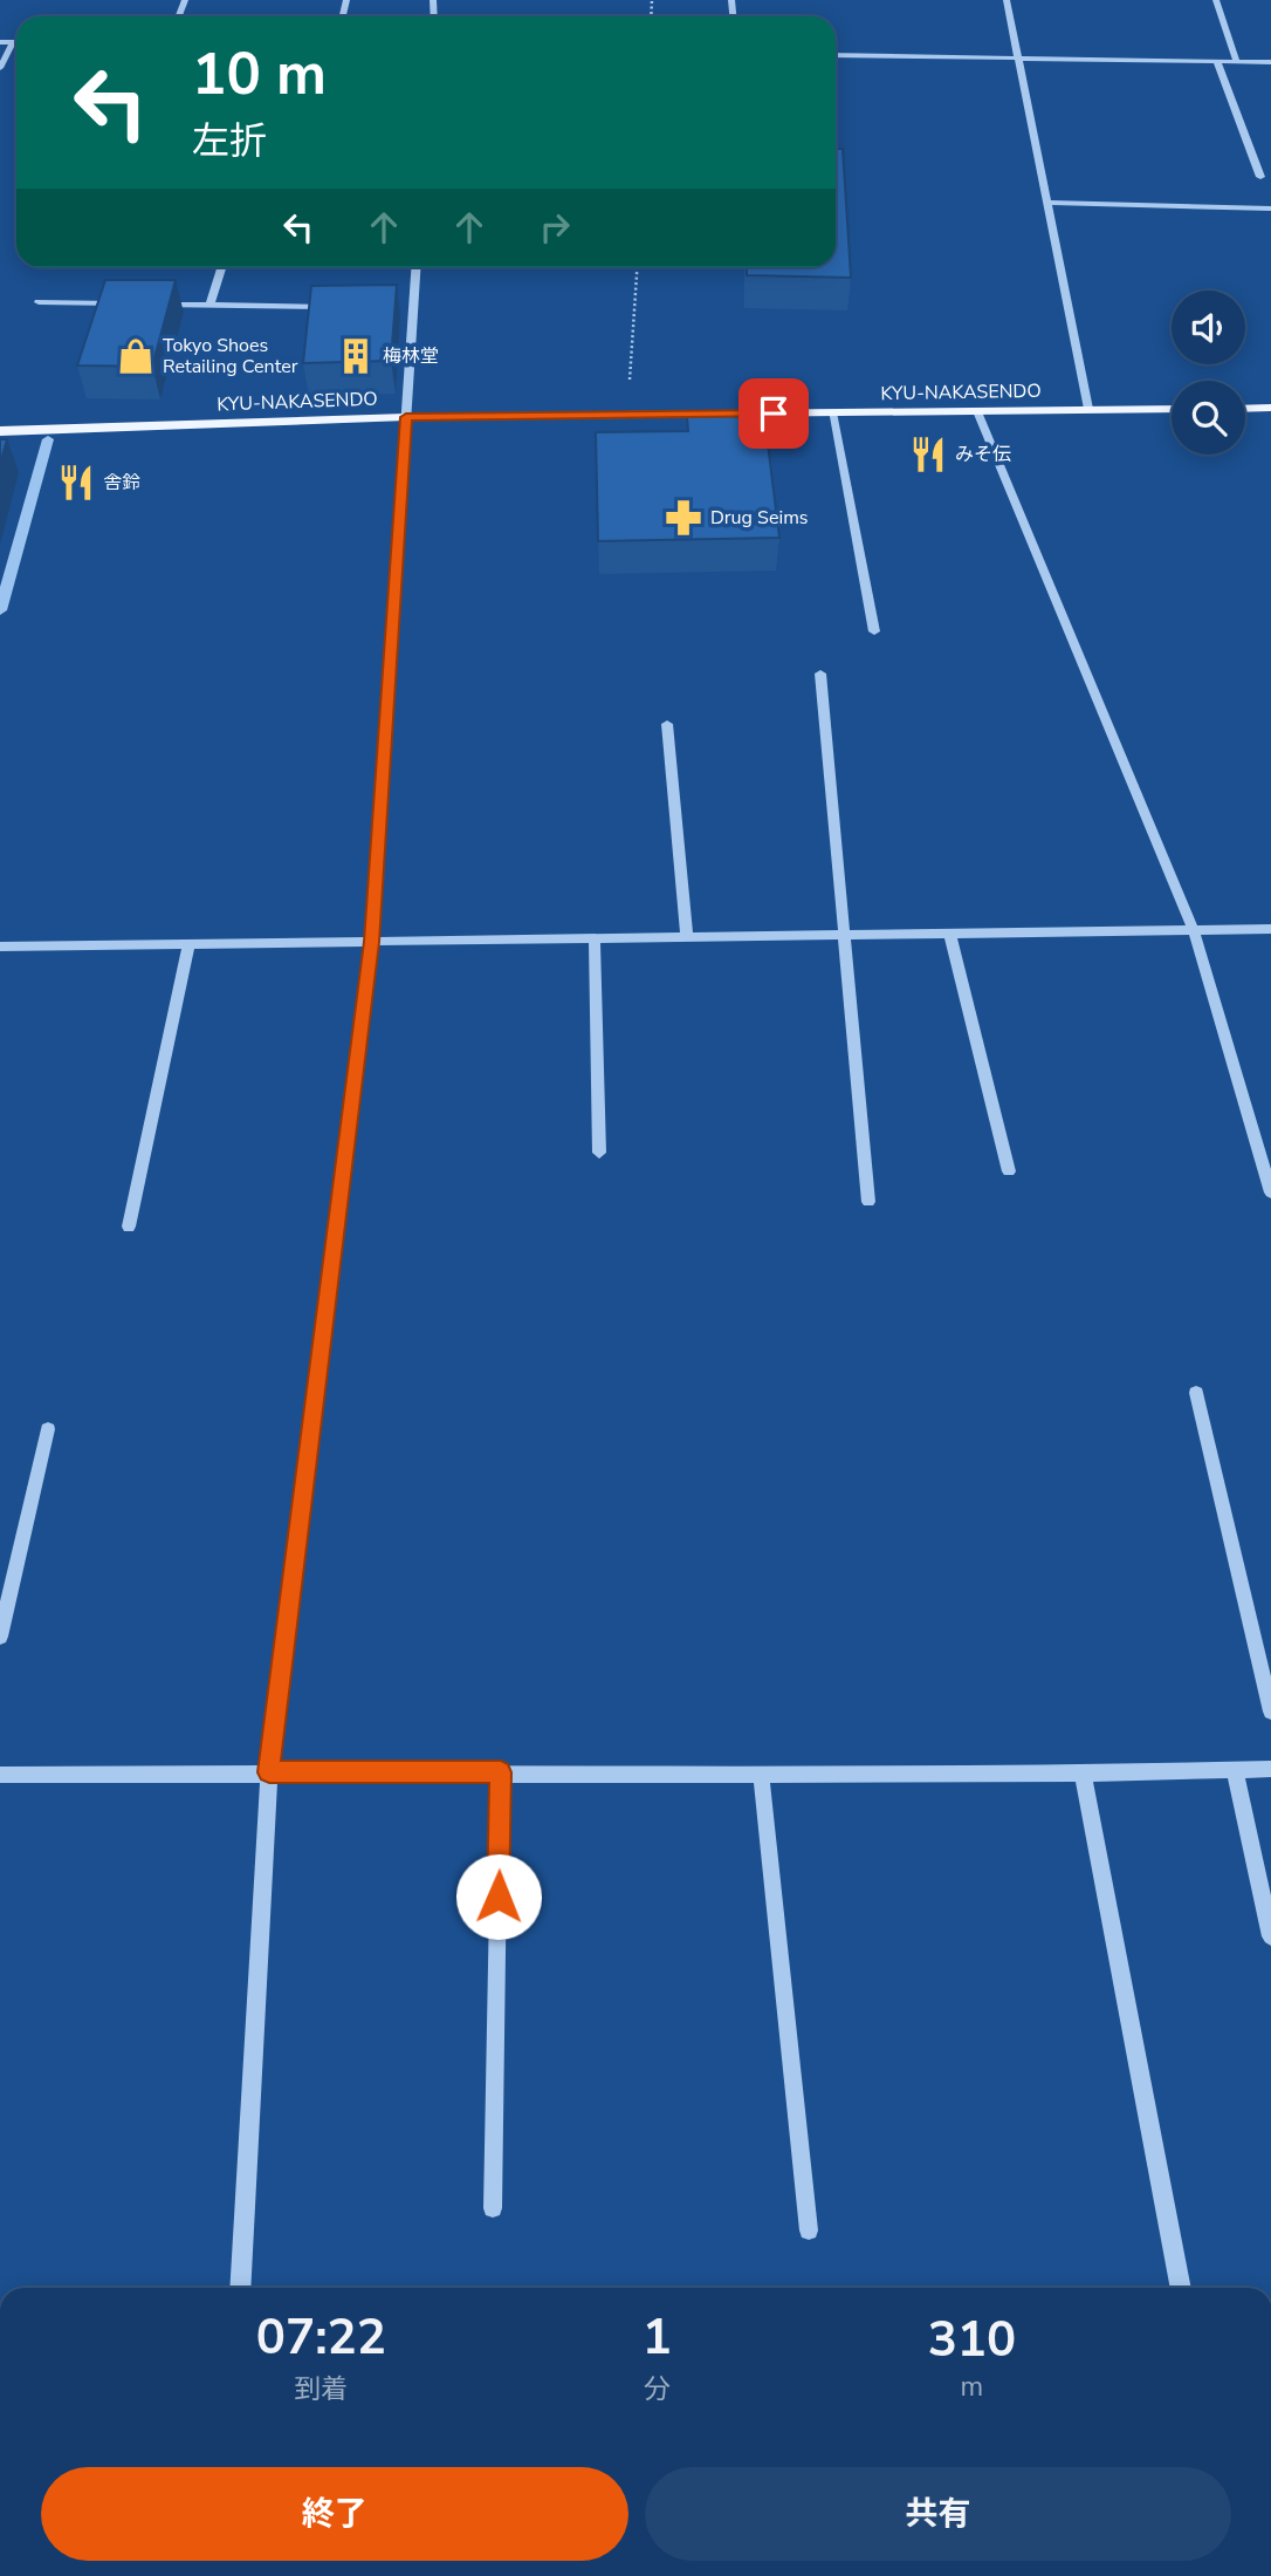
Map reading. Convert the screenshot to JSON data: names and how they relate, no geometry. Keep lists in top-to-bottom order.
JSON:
{
  "streets": {
    "main road": ["KYU-NAKASENDO"]
  },
  "places": {
    "shop": ["Tokyo Shoes Retailing Center"],
    "building": ["梅林堂"],
    "restaurant": ["みそ伝", "舎鈴"],
    "pharmacy": ["Drug Seims"]
  },
  "page": {
    "turn": ["10 m", "左折"],
    "eta": [
      "07:22",
      "到着",
      "1",
      "分",
      "310",
      "m"
    ],
    "buttons": ["終了", "共有"]
  }
}
